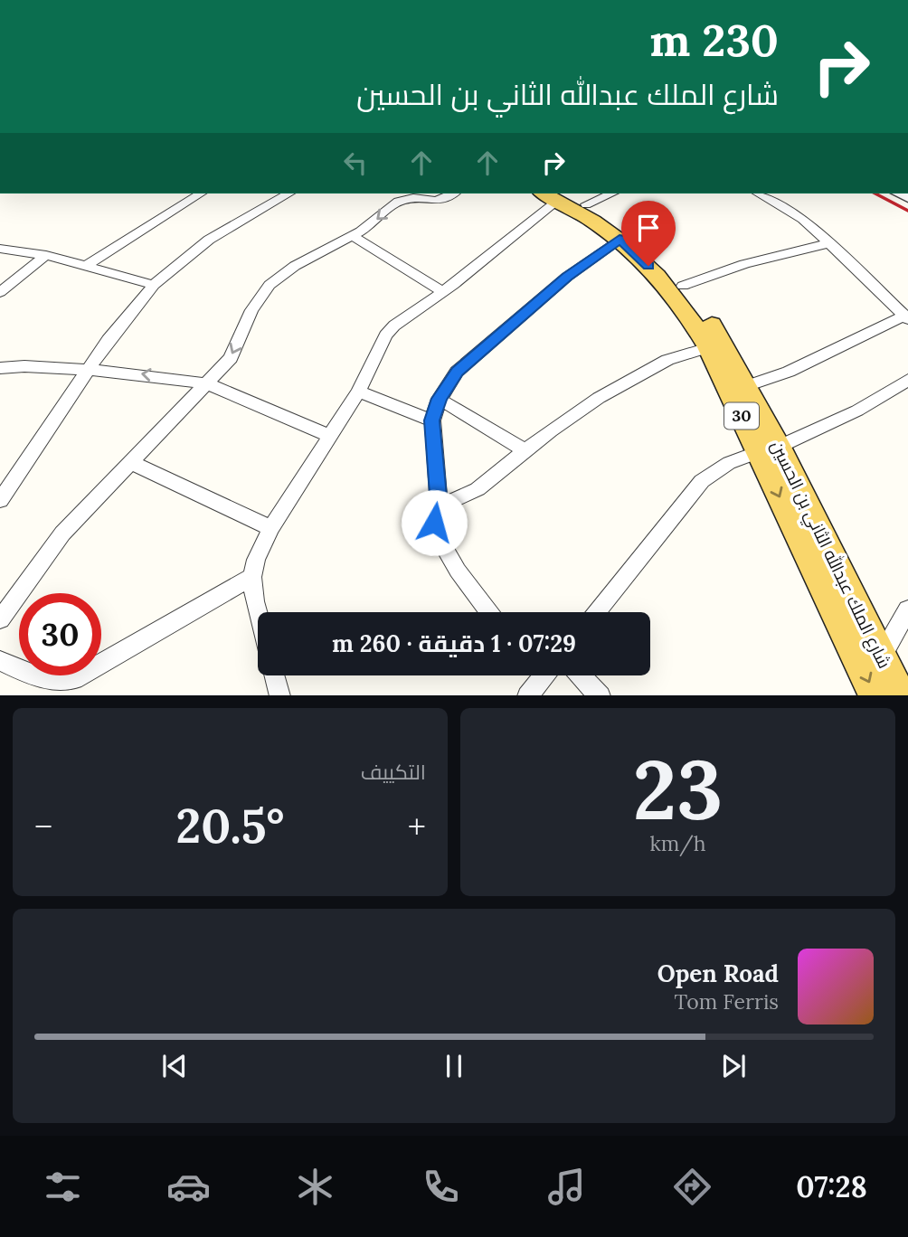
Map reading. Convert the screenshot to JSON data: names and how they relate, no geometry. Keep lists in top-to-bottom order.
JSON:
{
  "streets": {
    "main road": ["30", "شارع الملك عبدالله الثاني بن الحسين"]
  },
  "page": {
    "turn": ["230 m", "شارع الملك عبدالله الثاني بن الحسين"],
    "limit": "30",
    "trip": "07:29 · 1 دقيقة · 260 m",
    "tile": [
      ["23", "km/h"],
      "التكييف"
    ],
    "heat": ["−", "20.5°", "+"],
    "song": ["Open Road", "Tom Ferris"],
    "tabs": "07:28"
  }
}
